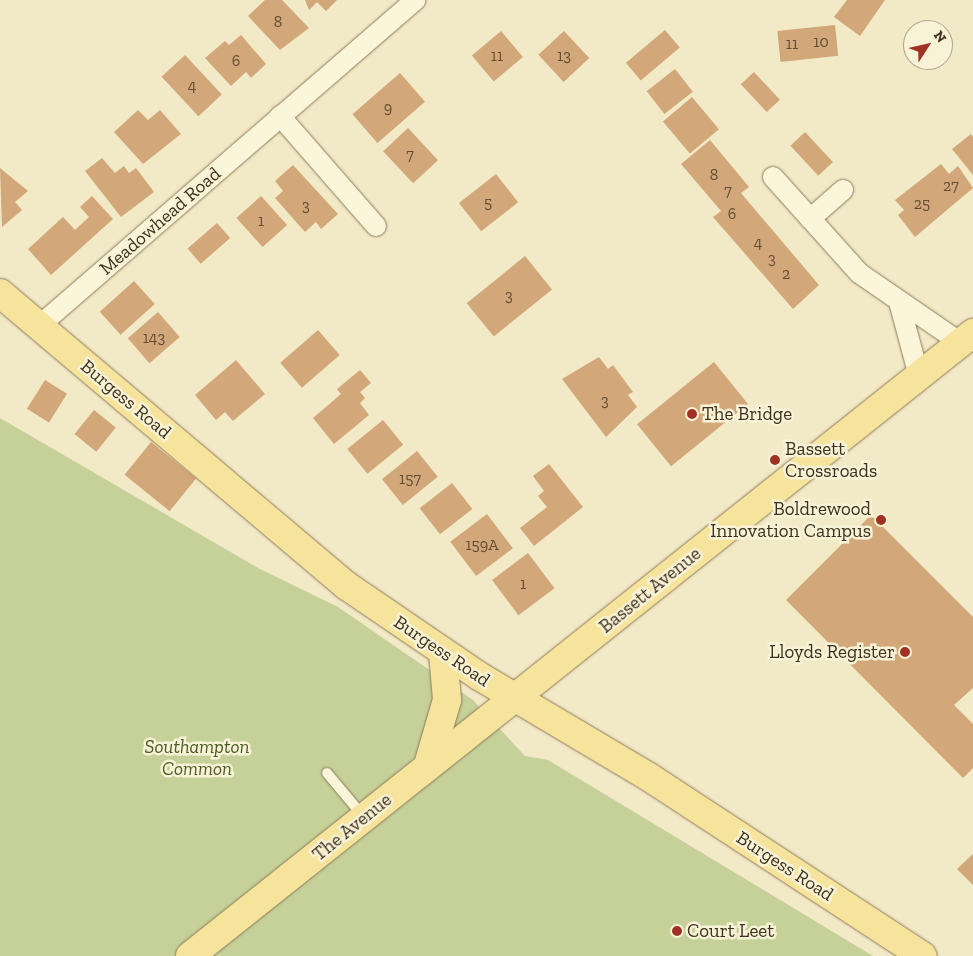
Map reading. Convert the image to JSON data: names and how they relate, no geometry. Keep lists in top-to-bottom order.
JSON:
{
  "streets": {
    "main road": ["Burgess Road", "Bassett Avenue", "The Avenue"],
    "street": ["Meadowhead Road"]
  },
  "crossings": [
    ["Meadowhead Road", "Burgess Road"],
    ["Burgess Road", "Bassett Avenue"],
    ["Burgess Road", "The Avenue"],
    ["Bassett Avenue", "The Avenue"]
  ],
  "parks": ["Southampton Common"],
  "places": [
    "The Bridge",
    "Bassett Crossroads",
    "Boldrewood Innovation Campus",
    "Lloyds Register",
    "Court Leet"
  ],
  "house_numbers": [
    "8",
    "10",
    "11",
    "11",
    "13",
    "6",
    "4",
    "9",
    "7",
    "8",
    "27",
    "7",
    "5",
    "25",
    "3",
    "6",
    "1",
    "4",
    "3",
    "2",
    "3",
    "143",
    "3",
    "157",
    "159A",
    "1"
  ],
  "north": "top right"
}
